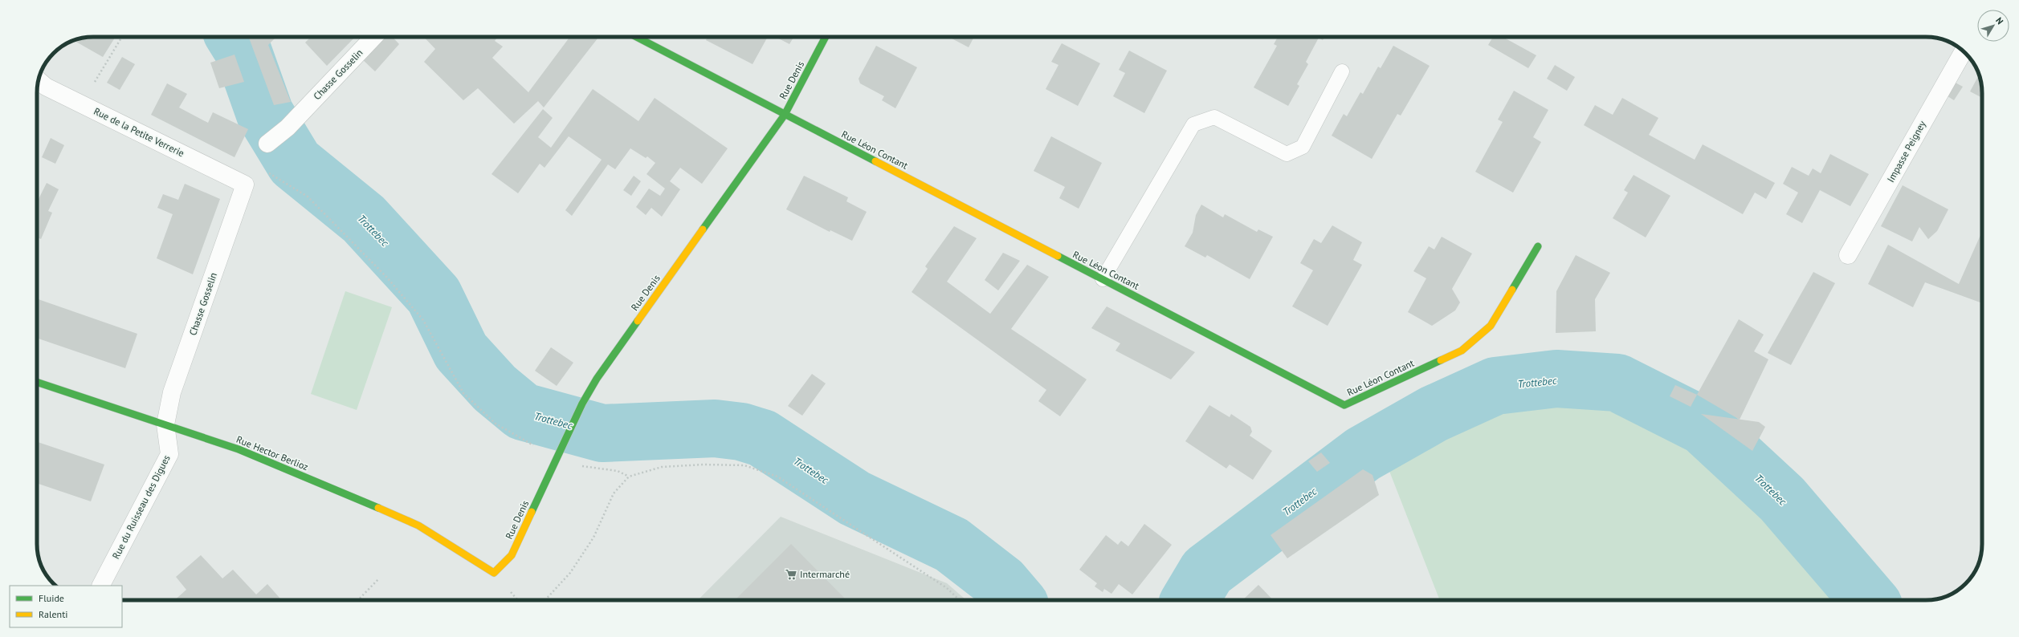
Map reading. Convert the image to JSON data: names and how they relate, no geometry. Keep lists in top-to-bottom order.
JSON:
{
  "streets": {
    "street": [
      "Chasse Gosselin",
      "Rue Denis",
      "Rue de la Petite Verrerie",
      "Rue Léon Contant",
      "Impasse Peigney",
      "Rue Hector Berlioz",
      "Rue du Ruisseau des Digues"
    ]
  },
  "crossings": [
    ["Chasse Gosselin", "Rue de la Petite Verrerie"],
    ["Chasse Gosselin", "Rue Hector Berlioz"],
    ["Chasse Gosselin", "Rue du Ruisseau des Digues"],
    ["Rue Denis", "Rue Léon Contant"],
    ["Rue Denis", "Rue Hector Berlioz"],
    ["Rue Hector Berlioz", "Rue du Ruisseau des Digues"]
  ],
  "water": ["Trottebec"],
  "places": {
    "supermarket": ["Intermarché"]
  },
  "legend": ["Fluide", "Ralenti"],
  "north": "top right"
}
